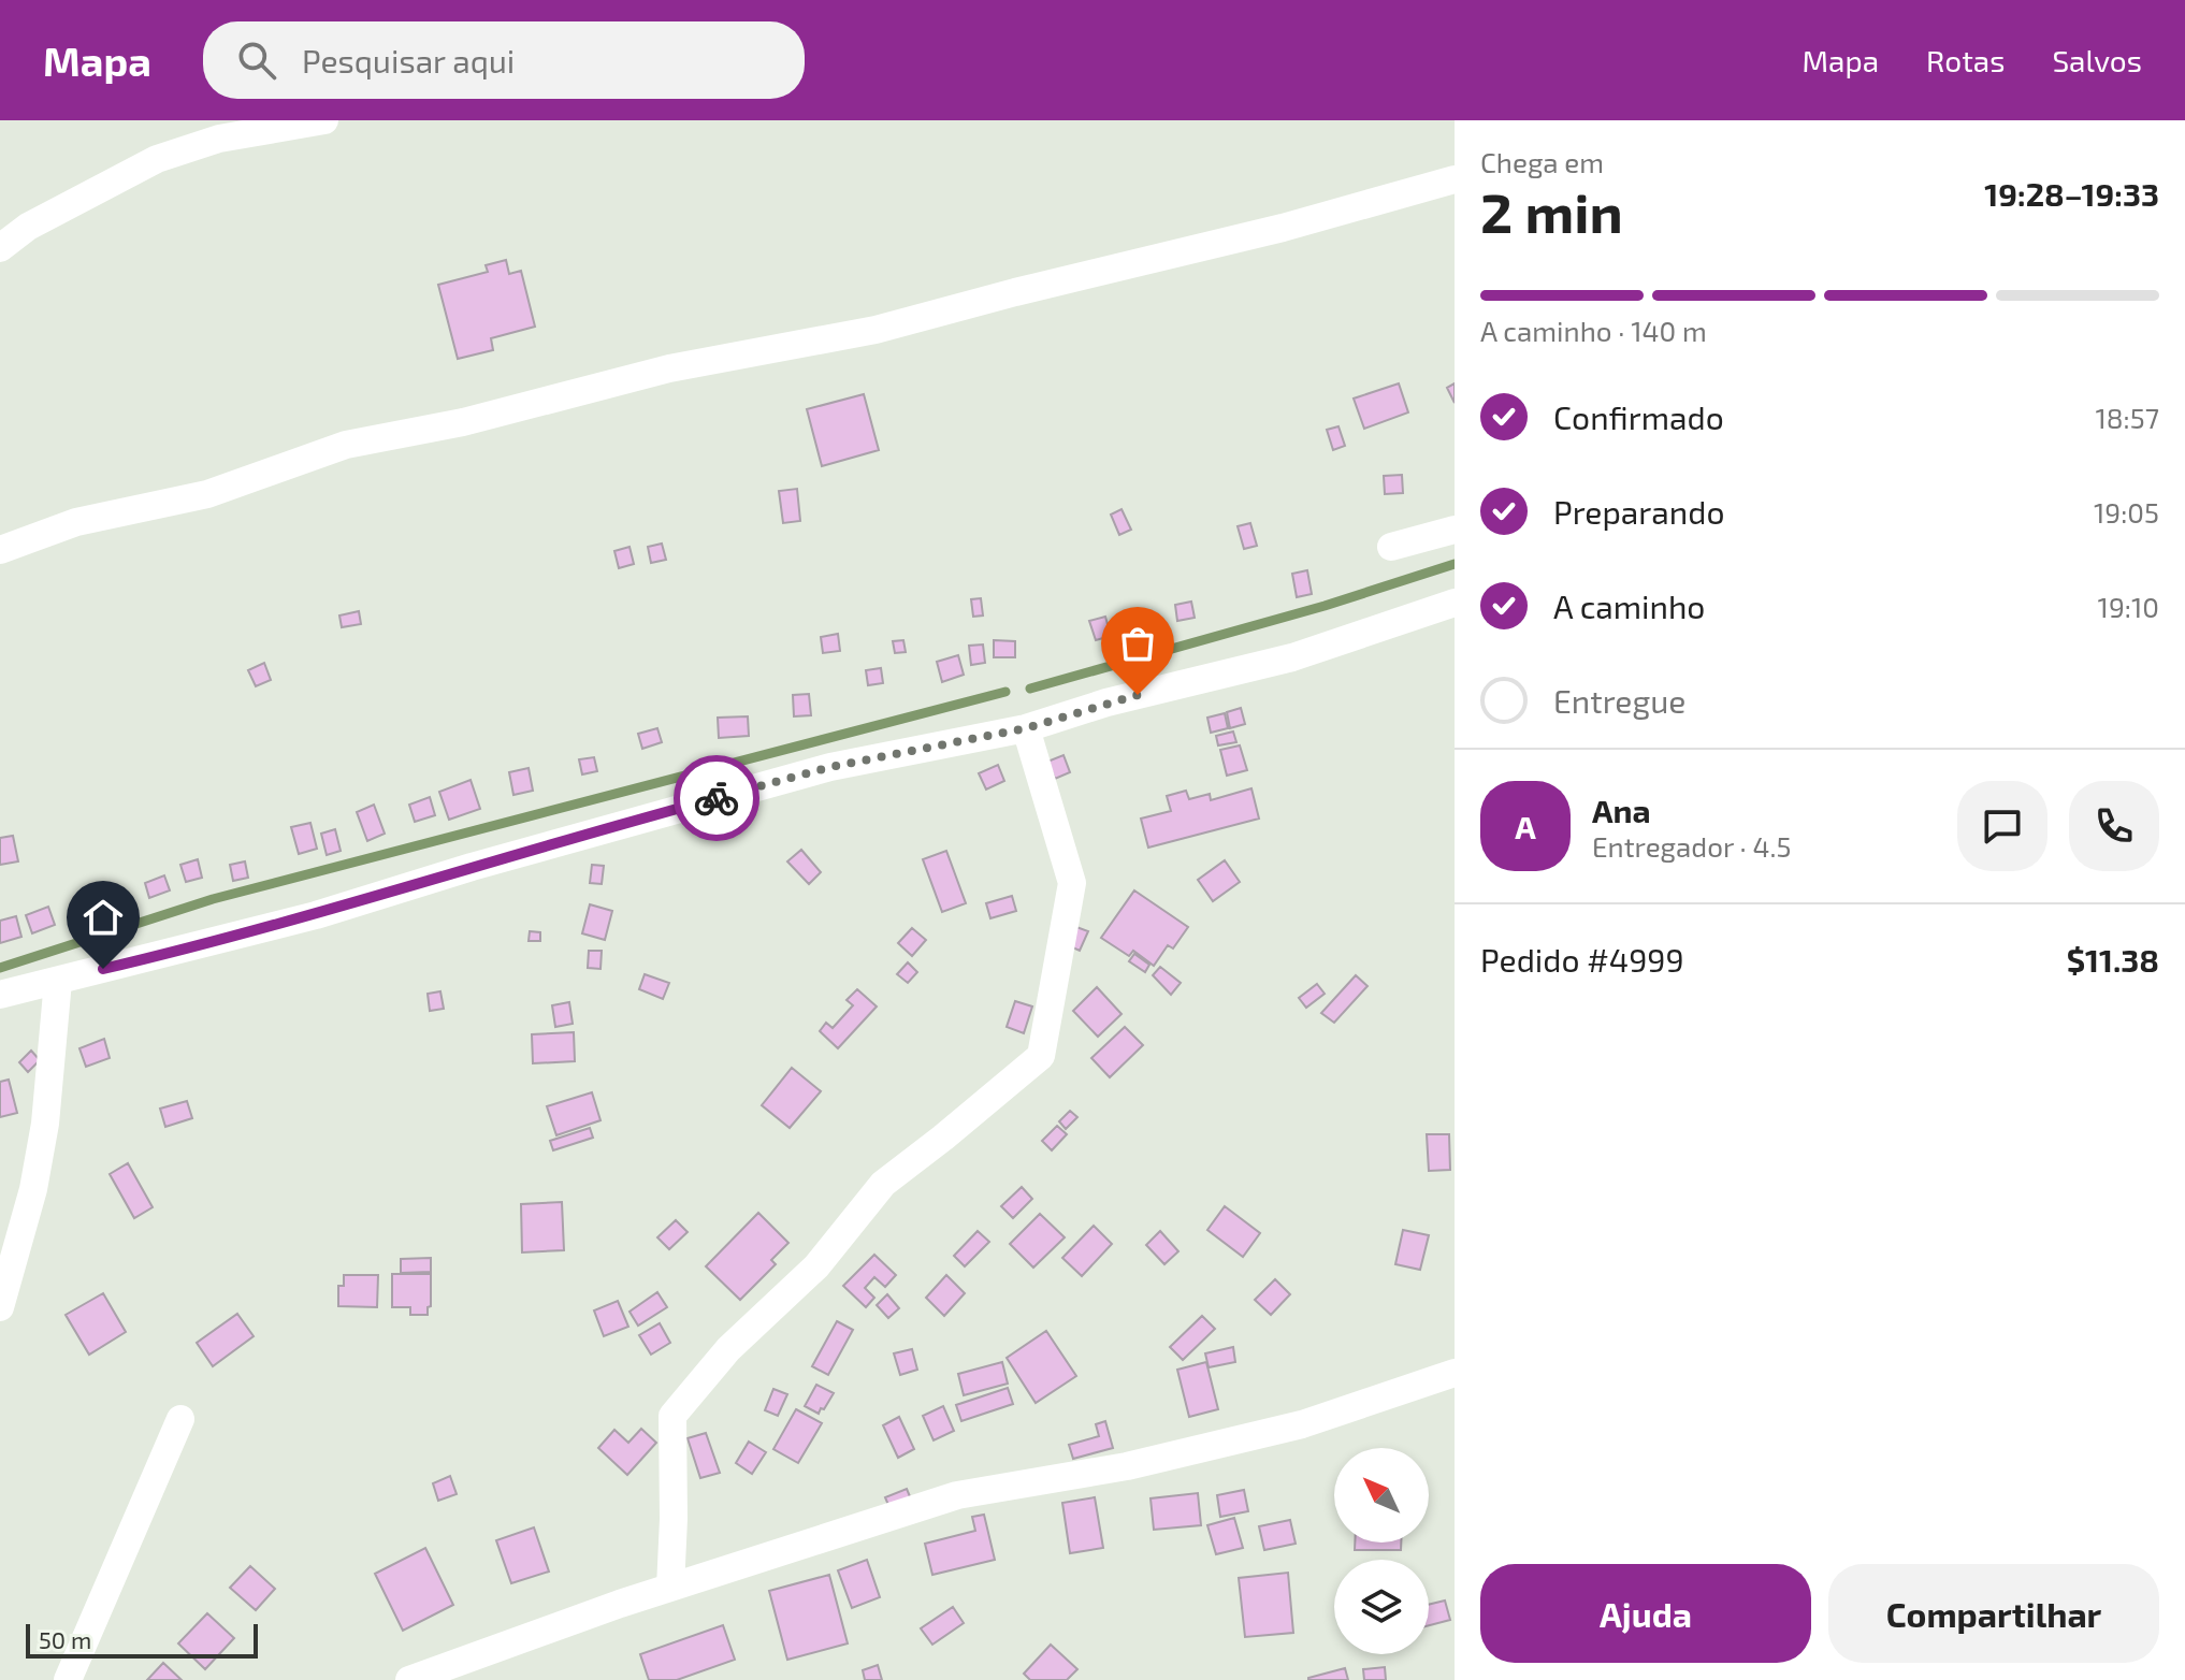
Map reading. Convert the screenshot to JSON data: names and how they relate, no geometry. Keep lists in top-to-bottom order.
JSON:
{
  "scale_bar": "50 m",
  "north": "top left",
  "page": {
    "header": "Mapa",
    "search": "Pesquisar aqui",
    "nav": ["Mapa", "Rotas", "Salvos"],
    "heading": ["2 min", "Chega em", "19:28–19:33"],
    "panel": [
      "Ana",
      "Entregador · 4.5",
      "Pedido #4999",
      "$11.38"
    ],
    "bar": "A caminho · 140 m",
    "list": [
      ["Confirmado", "18:57"],
      ["Preparando", "19:05"],
      ["A caminho", "19:10"],
      "Entregue"
    ],
    "round": "A",
    "buttons": ["Ajuda", "Compartilhar"],
    "scale": "50 m"
  }
}
